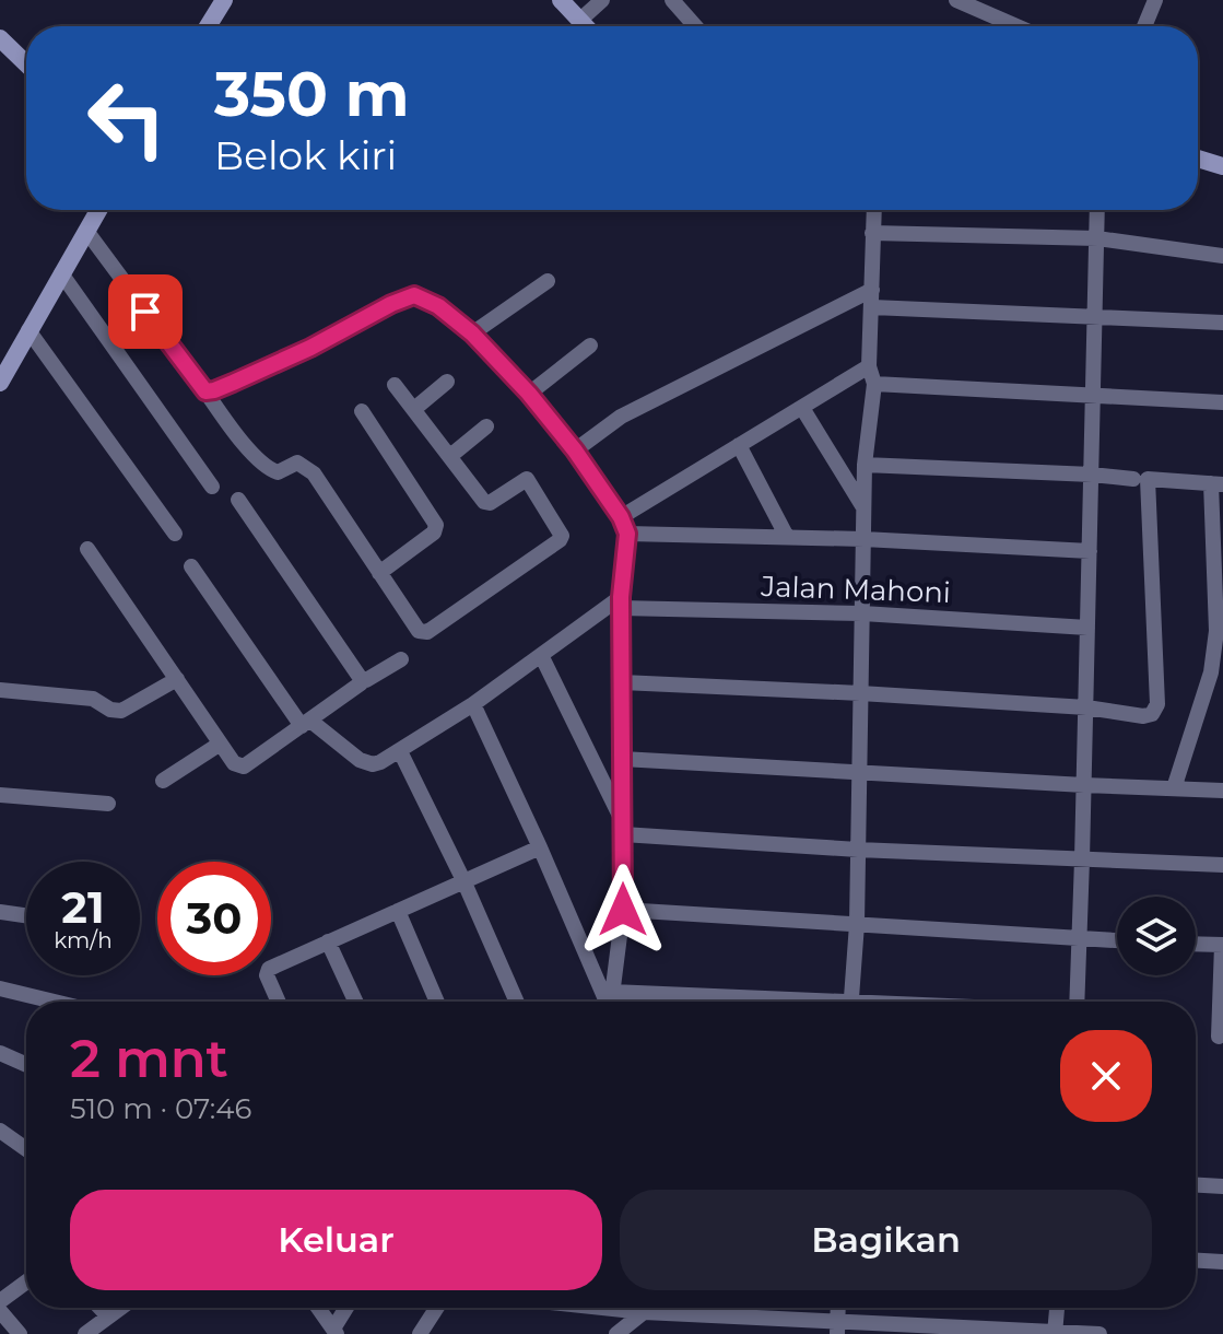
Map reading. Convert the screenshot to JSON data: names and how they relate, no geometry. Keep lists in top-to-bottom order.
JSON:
{
  "streets": {
    "street": ["Jalan Mahoni"]
  },
  "page": {
    "turn": ["350 m", "Belok kiri"],
    "speed": "21 km/h",
    "limit": "30",
    "heading": ["2 mnt", "510 m · 07:46"],
    "buttons": ["Keluar", "Bagikan"]
  }
}
